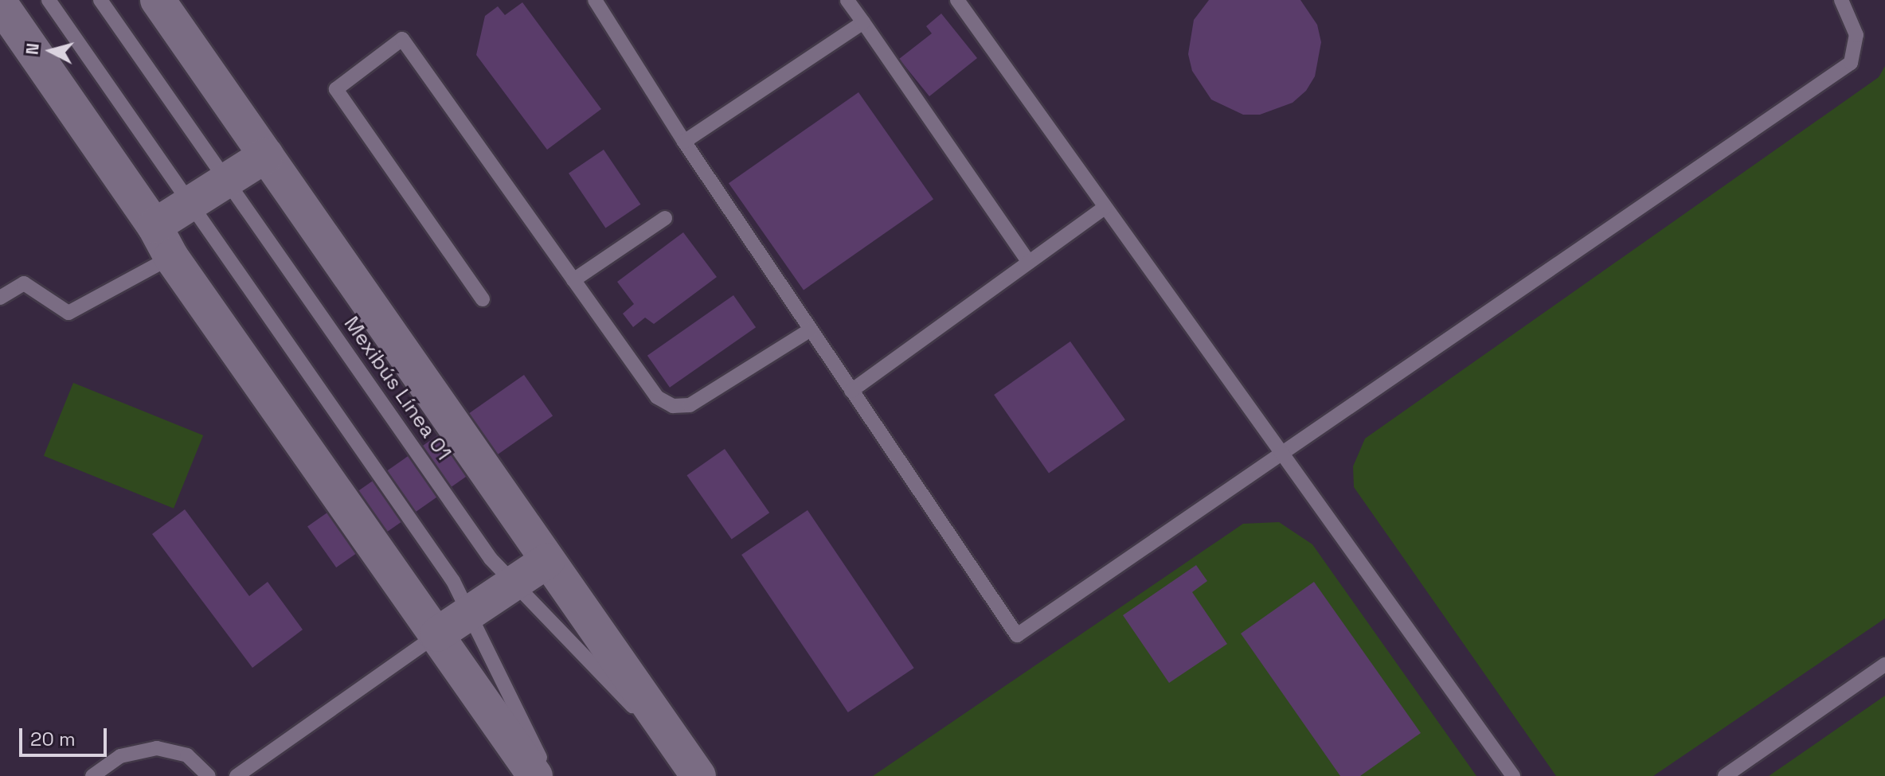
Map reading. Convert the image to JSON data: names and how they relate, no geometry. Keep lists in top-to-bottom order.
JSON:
{
  "streets": {
    "lane": ["Mexibús Línea 01"]
  },
  "scale_bar": "20 m",
  "north": "left"
}
